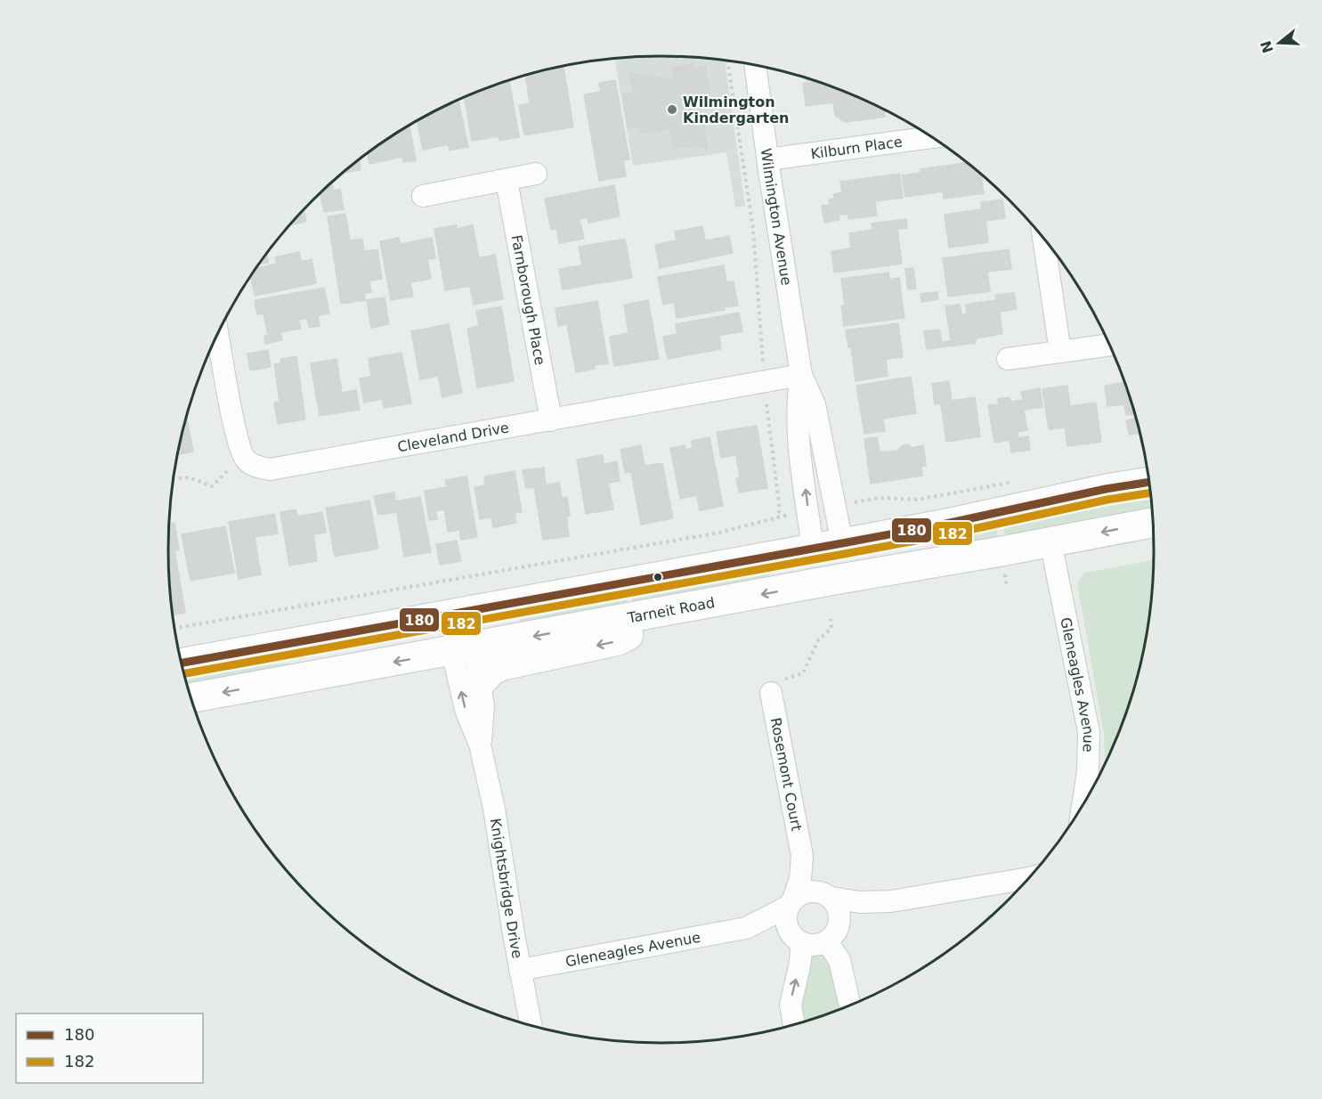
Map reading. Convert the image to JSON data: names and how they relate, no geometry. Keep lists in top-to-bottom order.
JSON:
{
  "streets": {
    "main road": ["Tarneit Road"],
    "street": [
      "Kilburn Place",
      "Wilmington Avenue",
      "Farnborough Place",
      "Cleveland Drive",
      "Gleneagles Avenue",
      "Rosemont Court",
      "Knightsbridge Drive"
    ]
  },
  "crossings": [
    ["Kilburn Place", "Wilmington Avenue"],
    ["Wilmington Avenue", "Cleveland Drive"],
    ["Wilmington Avenue", "Tarneit Road"],
    ["Farnborough Place", "Cleveland Drive"],
    ["Tarneit Road", "Knightsbridge Drive"],
    ["Gleneagles Avenue", "Rosemont Court"],
    ["Gleneagles Avenue", "Knightsbridge Drive"]
  ],
  "places": ["Wilmington Kindergarten"],
  "lines": ["transit line 180", "transit line 182"],
  "legend": ["180", "182"],
  "north": "left"
}
